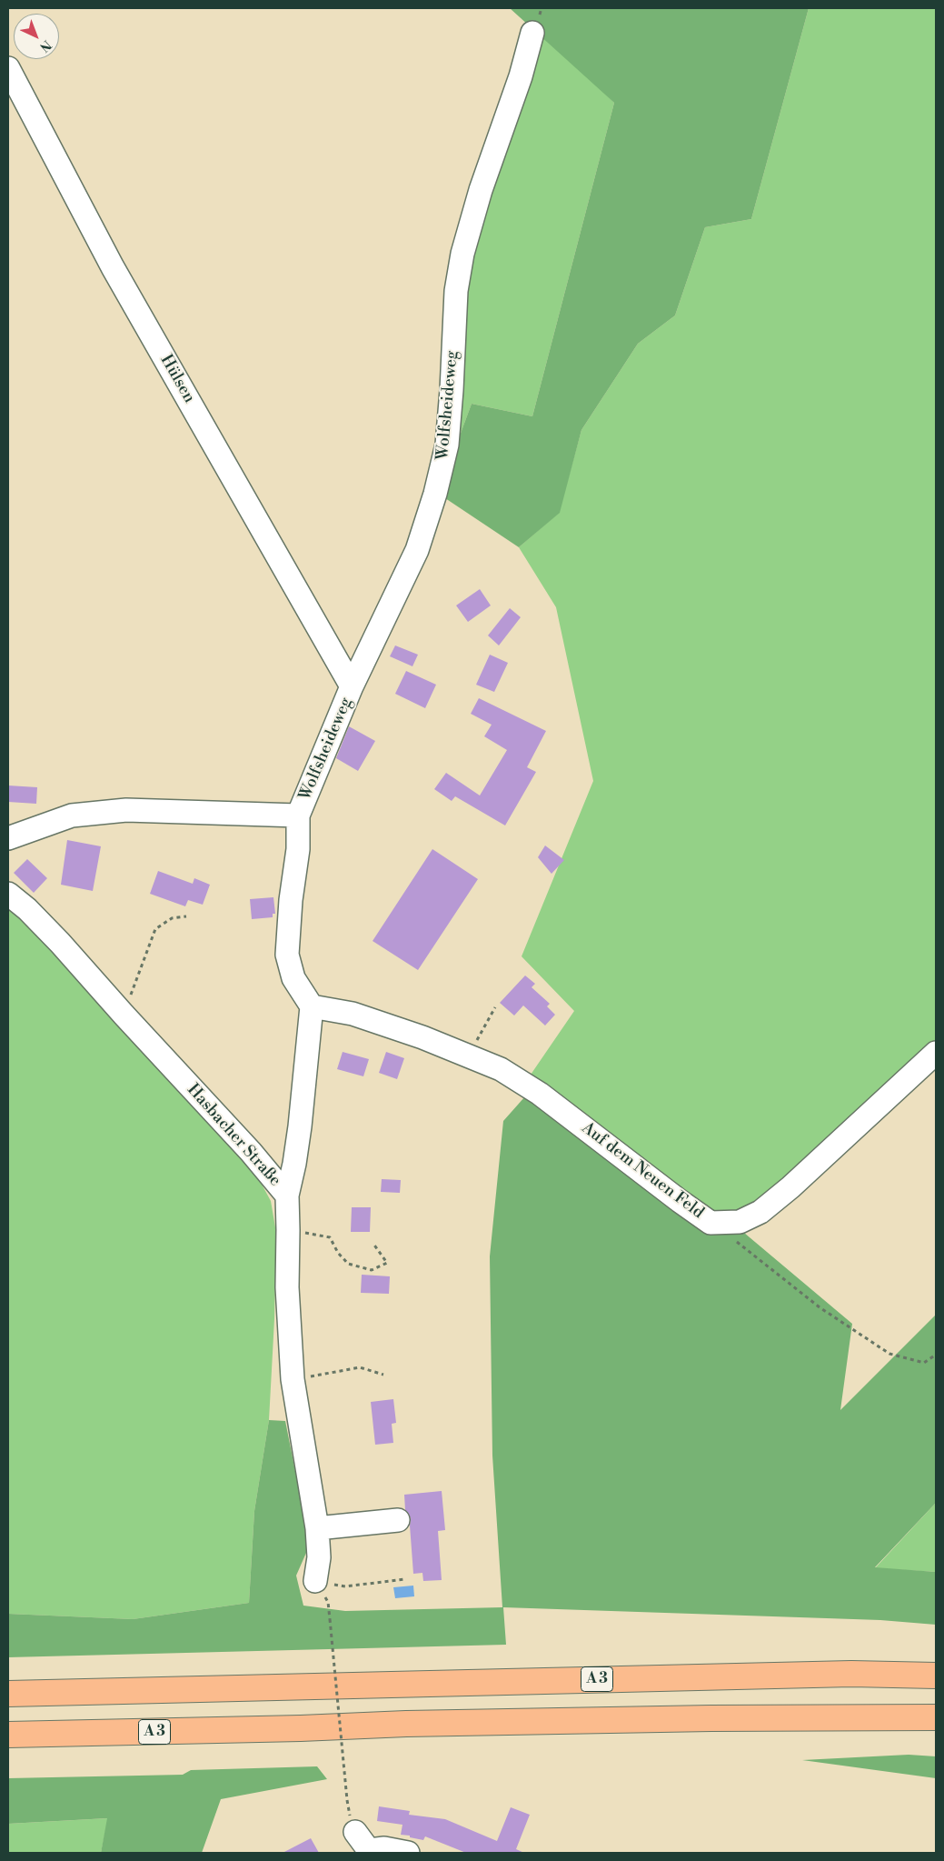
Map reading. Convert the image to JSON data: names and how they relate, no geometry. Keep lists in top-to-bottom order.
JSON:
{
  "streets": {
    "highway": ["A 3"],
    "street": [
      "Hülsen",
      "Wolfsheideweg",
      "Hasbacher Straße",
      "Auf dem Neuen Feld"
    ]
  },
  "crossings": [
    ["Hülsen", "Wolfsheideweg"],
    ["Wolfsheideweg", "Auf dem Neuen Feld"]
  ],
  "north": "bottom right"
}
